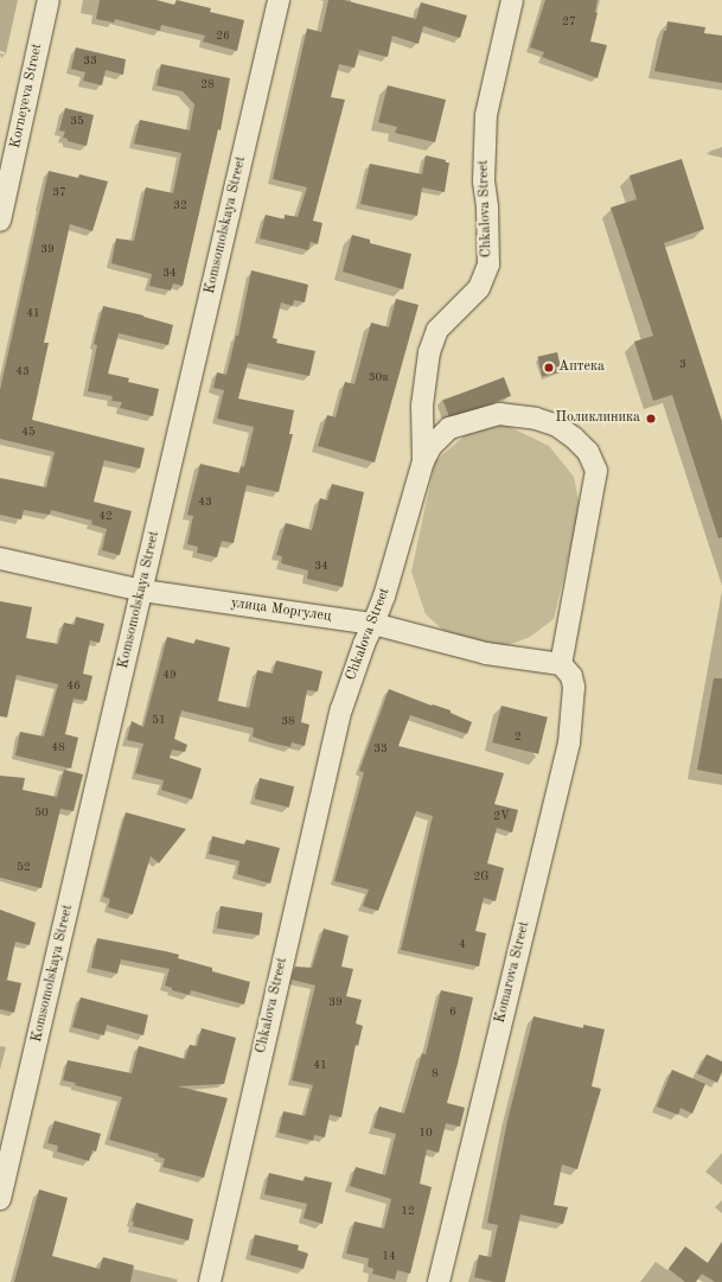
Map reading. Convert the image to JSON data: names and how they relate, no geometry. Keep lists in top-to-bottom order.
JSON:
{
  "streets": {
    "street": [
      "Korneyeva Street",
      "Chkalova Street",
      "Komsomolskaya Street",
      "улица Моргулец",
      "Komarova Street"
    ]
  },
  "crossings": [
    ["Chkalova Street", "улица Моргулец"],
    ["Komsomolskaya Street", "улица Моргулец"],
    ["улица Моргулец", "Komarova Street"]
  ],
  "places": ["Аптека", "Поликлиника"],
  "house_numbers": [
    "27",
    "26",
    "33",
    "28",
    "35",
    "37",
    "32",
    "39",
    "34",
    "41",
    "3",
    "43",
    "30в",
    "45",
    "43",
    "42",
    "34",
    "49",
    "46",
    "51",
    "38",
    "2",
    "48",
    "33",
    "50",
    "2V",
    "52",
    "2G",
    "4",
    "39",
    "6",
    "41",
    "8",
    "10",
    "12",
    "14"
  ]
}
